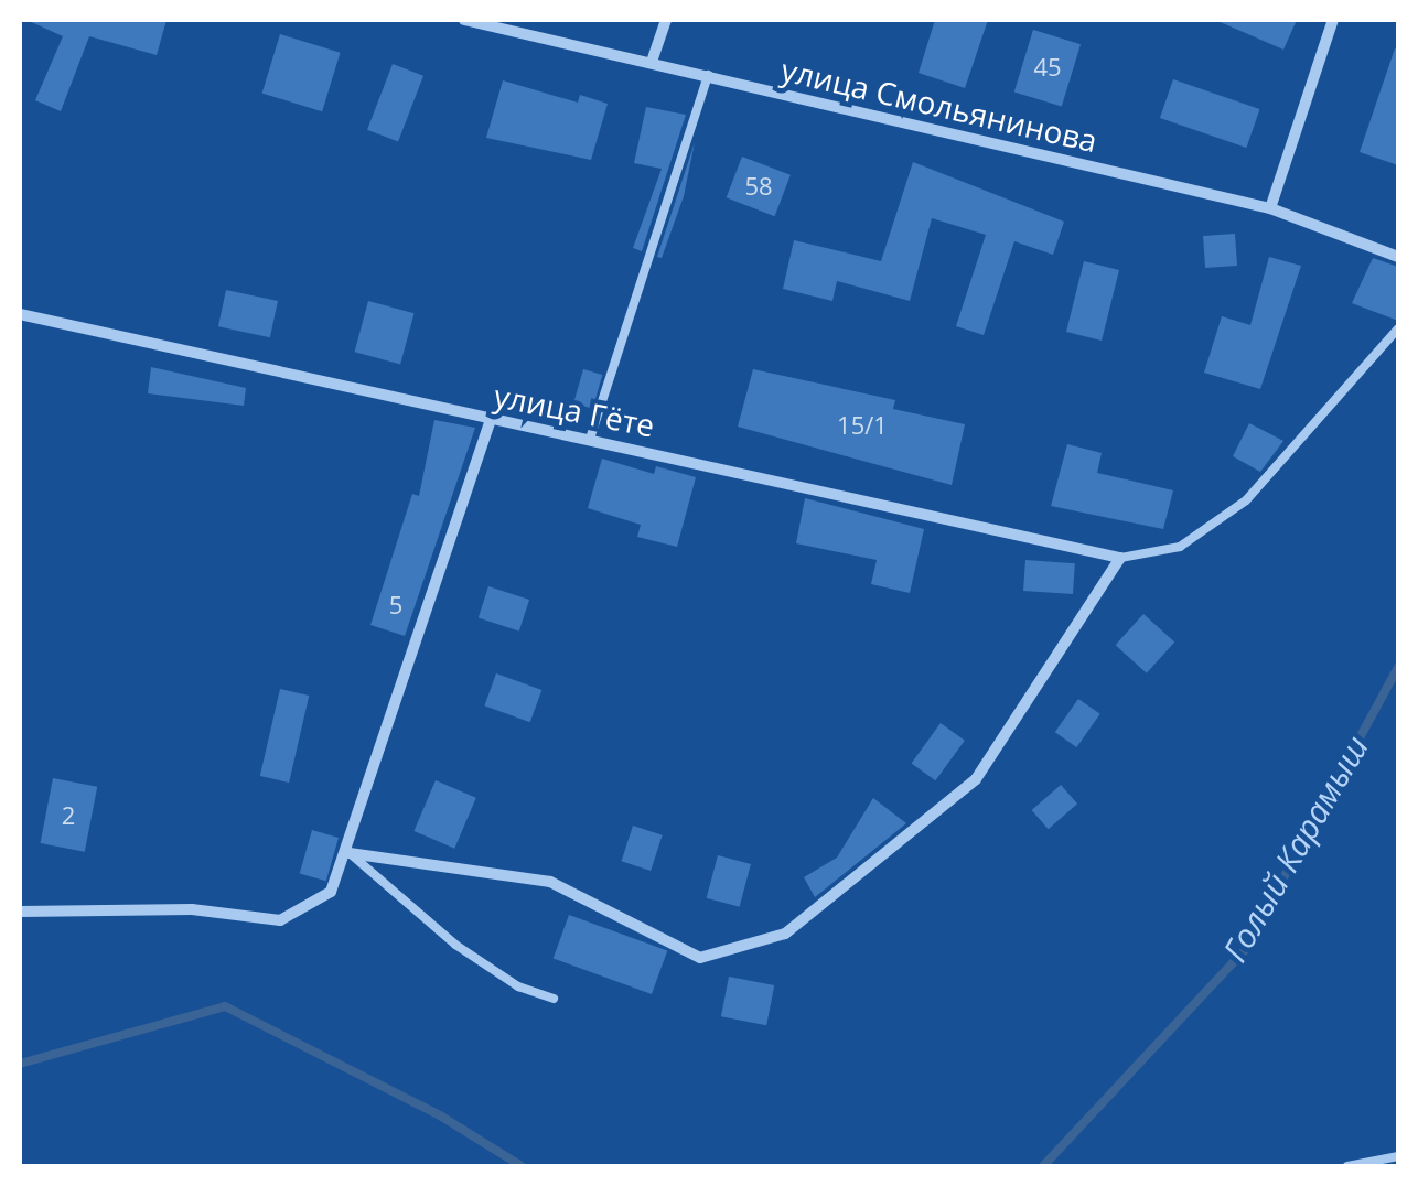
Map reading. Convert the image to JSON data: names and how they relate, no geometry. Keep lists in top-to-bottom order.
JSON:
{
  "streets": {
    "street": ["улица Смольянинова", "улица Гёте"]
  },
  "water": ["Голый Карамыш"],
  "house_numbers": [
    "45",
    "58",
    "15/1",
    "5",
    "2"
  ]
}
